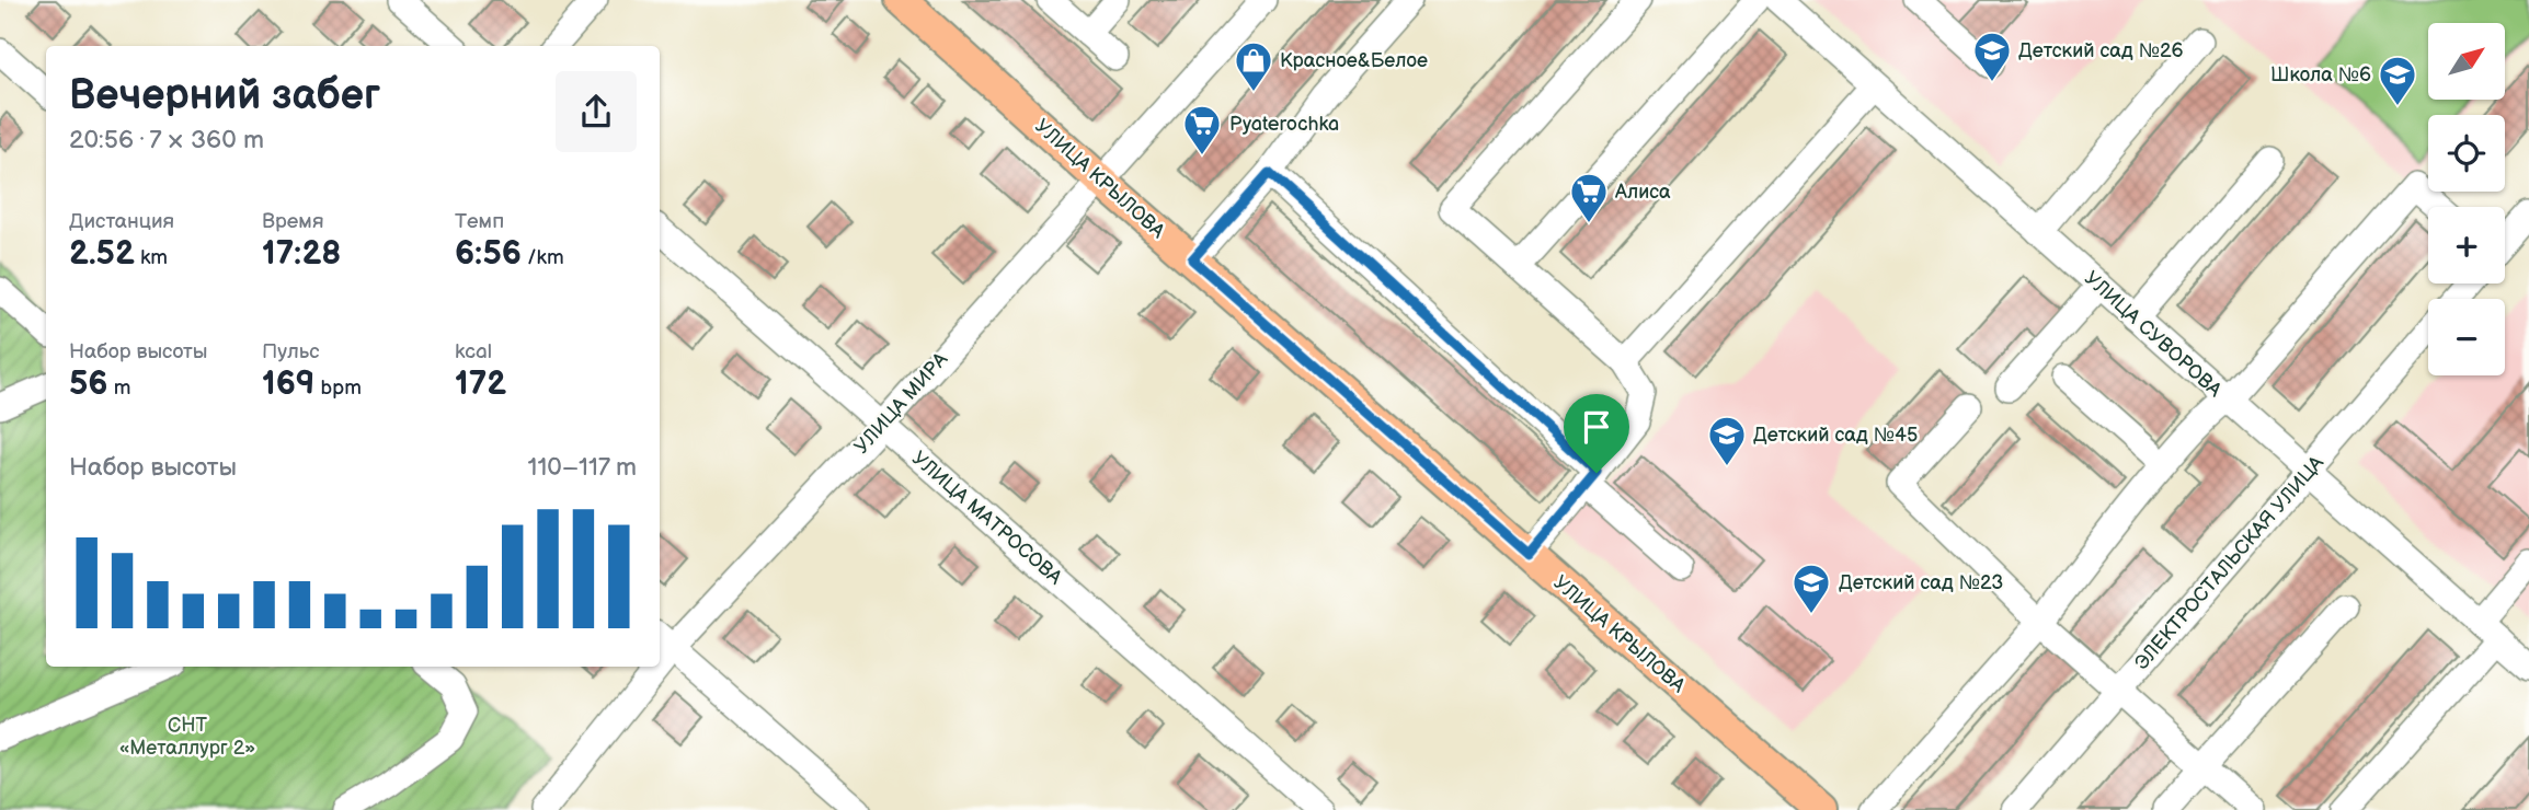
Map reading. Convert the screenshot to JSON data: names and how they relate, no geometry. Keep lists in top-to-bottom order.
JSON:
{
  "streets": {
    "main road": ["УЛИЦА КРЫЛОВА"],
    "street": [
      "УЛИЦА СУВОРОВА",
      "УЛИЦА МИРА",
      "УЛИЦА МАТРОСОВА",
      "ЭЛЕКТРОСТАЛЬСКАЯ УЛИЦА"
    ]
  },
  "crossings": [
    ["УЛИЦА КРЫЛОВА", "УЛИЦА МИРА"],
    ["УЛИЦА СУВОРОВА", "ЭЛЕКТРОСТАЛЬСКАЯ УЛИЦА"],
    ["УЛИЦА МИРА", "УЛИЦА МАТРОСОВА"]
  ],
  "parks": ["СНТ «Металлург 2»"],
  "places": {
    "school or university": [
      "Детский сад №26",
      "Школа №6",
      "Детский сад №45",
      "Детский сад №23"
    ],
    "shop": ["Красное&Белое"],
    "supermarket": ["Pyaterochka", "Алиса"]
  },
  "north": "top right",
  "page": {
    "map_buttons": ["+", "−"],
    "heading": ["Вечерний забег", "20:56 · 7 × 360 m"],
    "stats": [
      ["Дистанция", "2.52 km"],
      ["Время", "17:28"],
      ["Темп", "6:56 /km"],
      ["Набор высоты", "56 m"],
      ["Пульс", "169 bpm"],
      ["kcal", "172"]
    ],
    "chart": ["Набор высоты", "110–117 m"]
  }
}
